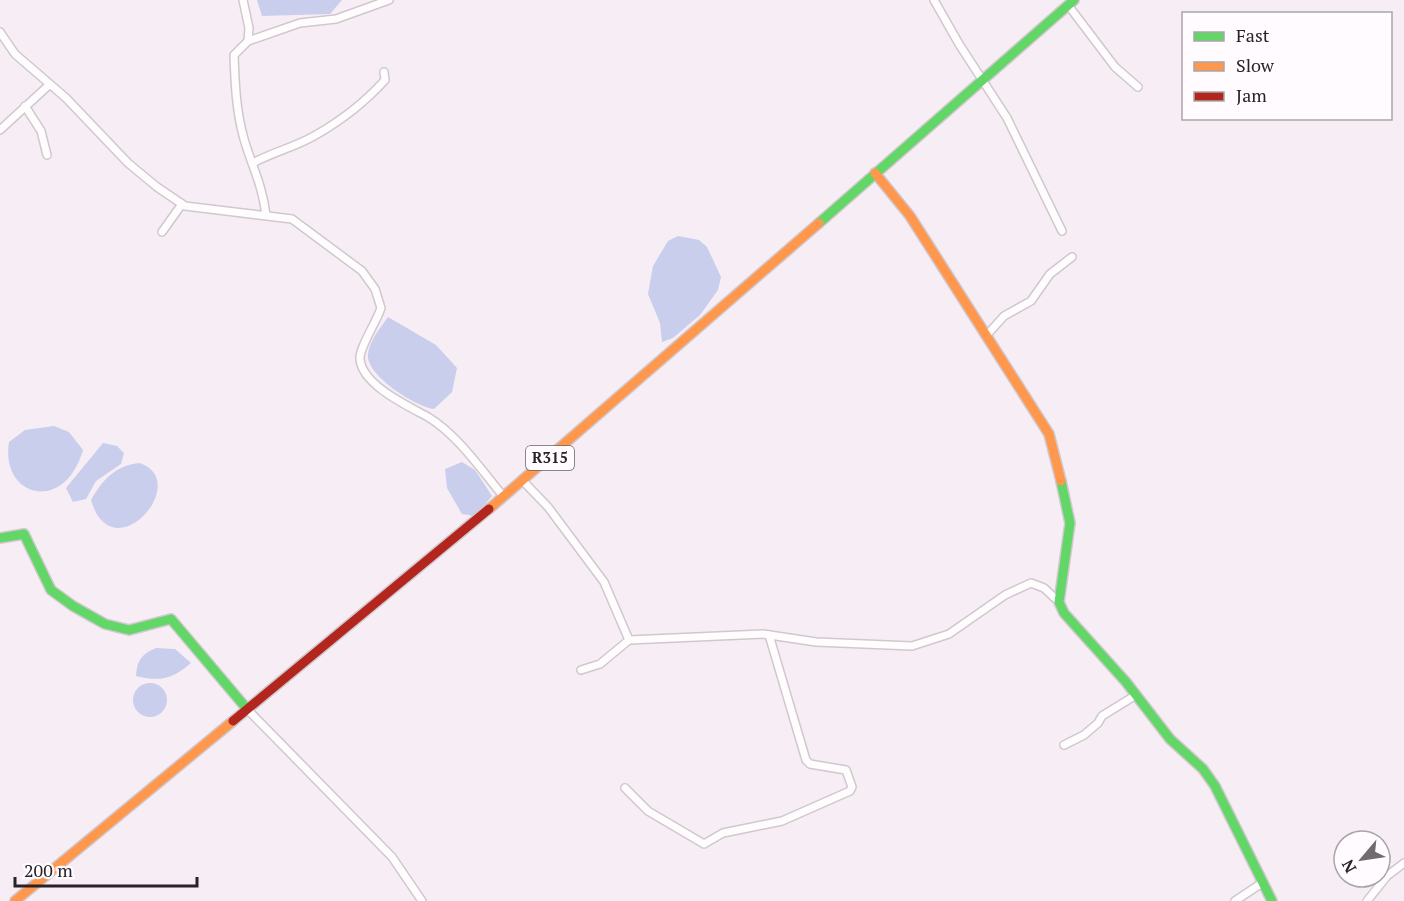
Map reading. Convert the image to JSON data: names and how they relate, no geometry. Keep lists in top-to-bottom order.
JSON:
{
  "streets": {
    "main road": ["R315"]
  },
  "legend": ["Fast", "Slow", "Jam"],
  "scale_bar": "200 m",
  "north": "bottom left"
}
